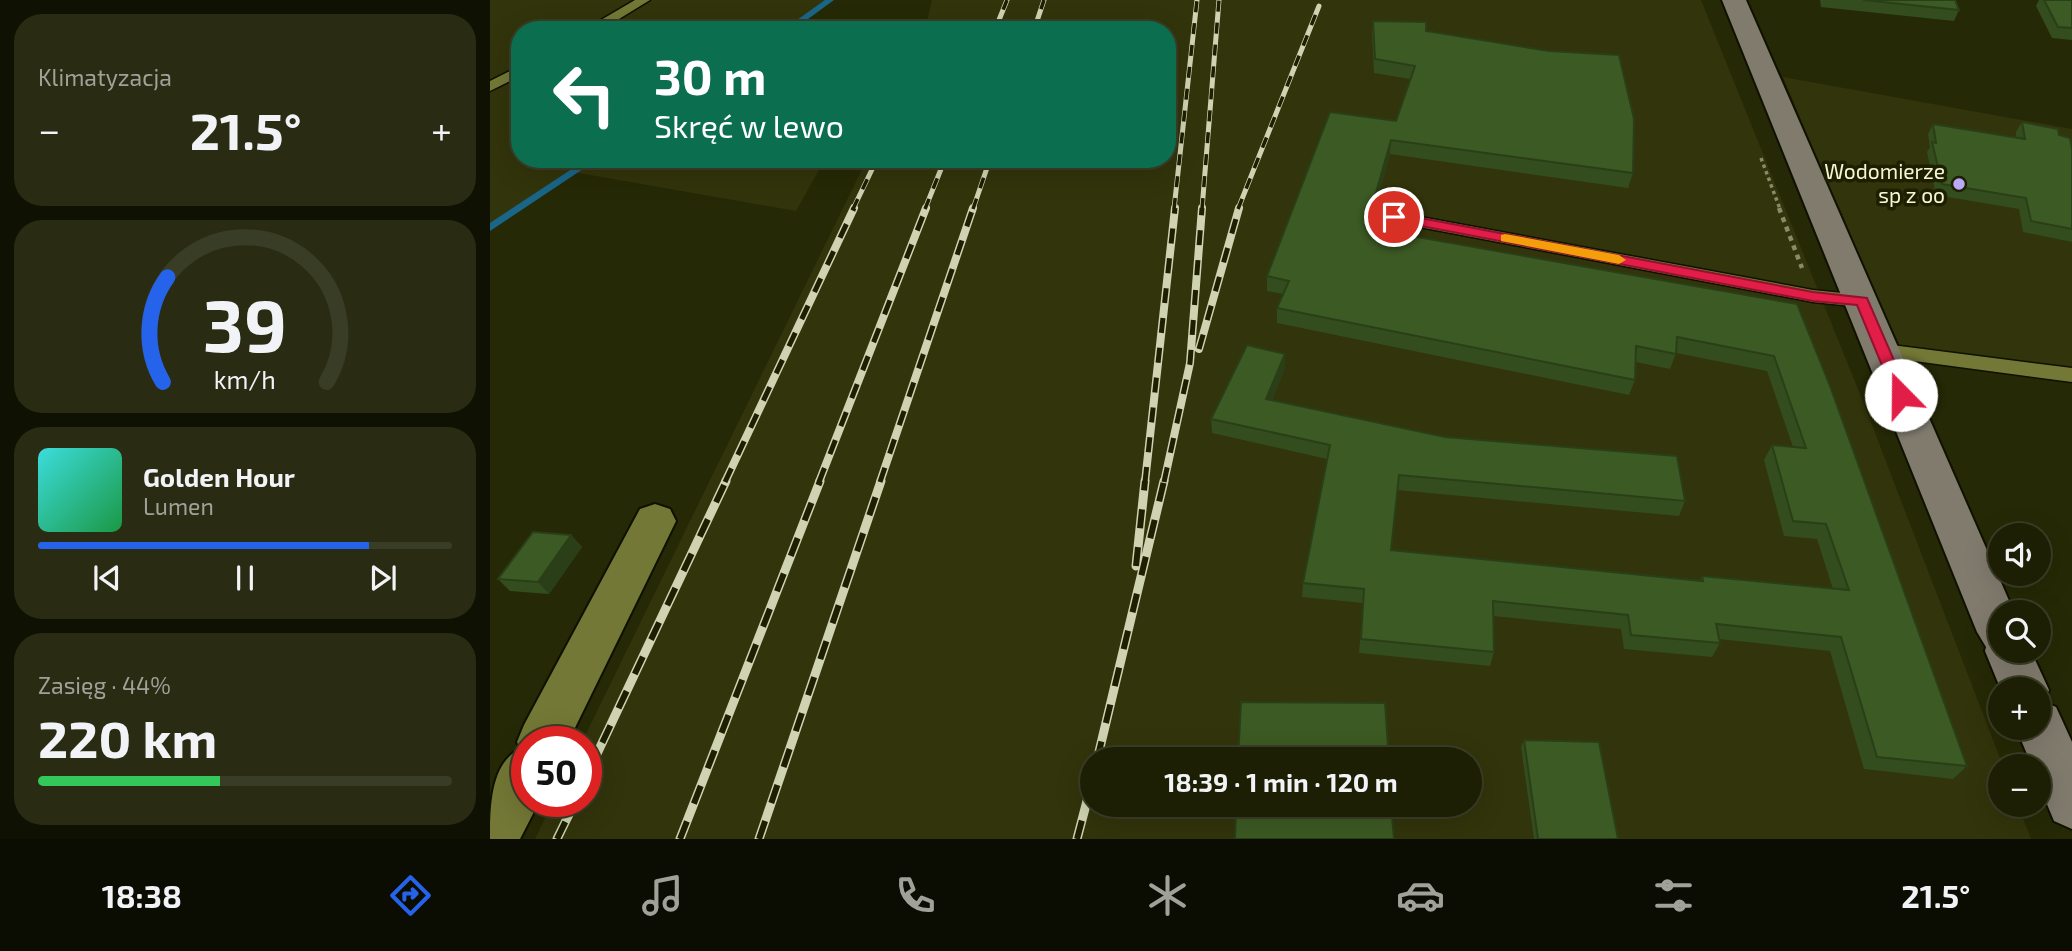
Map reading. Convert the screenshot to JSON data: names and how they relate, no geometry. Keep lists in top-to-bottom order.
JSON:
{
  "places": ["Wodomierze sp z oo"],
  "page": {
    "tile": [
      "Klimatyzacja",
      ["Zasięg · 44%", "220 km"]
    ],
    "turn": ["30 m", "Skręć w lewo"],
    "heat": ["−", "21.5°", "+"],
    "song": ["Golden Hour", "Lumen"],
    "map_buttons": ["+", "−"],
    "limit": "50",
    "trip": "18:39 · 1 min · 120 m",
    "tabs": ["18:38", "21.5°"],
    "gauge": ["39", "km/h"]
  }
}
